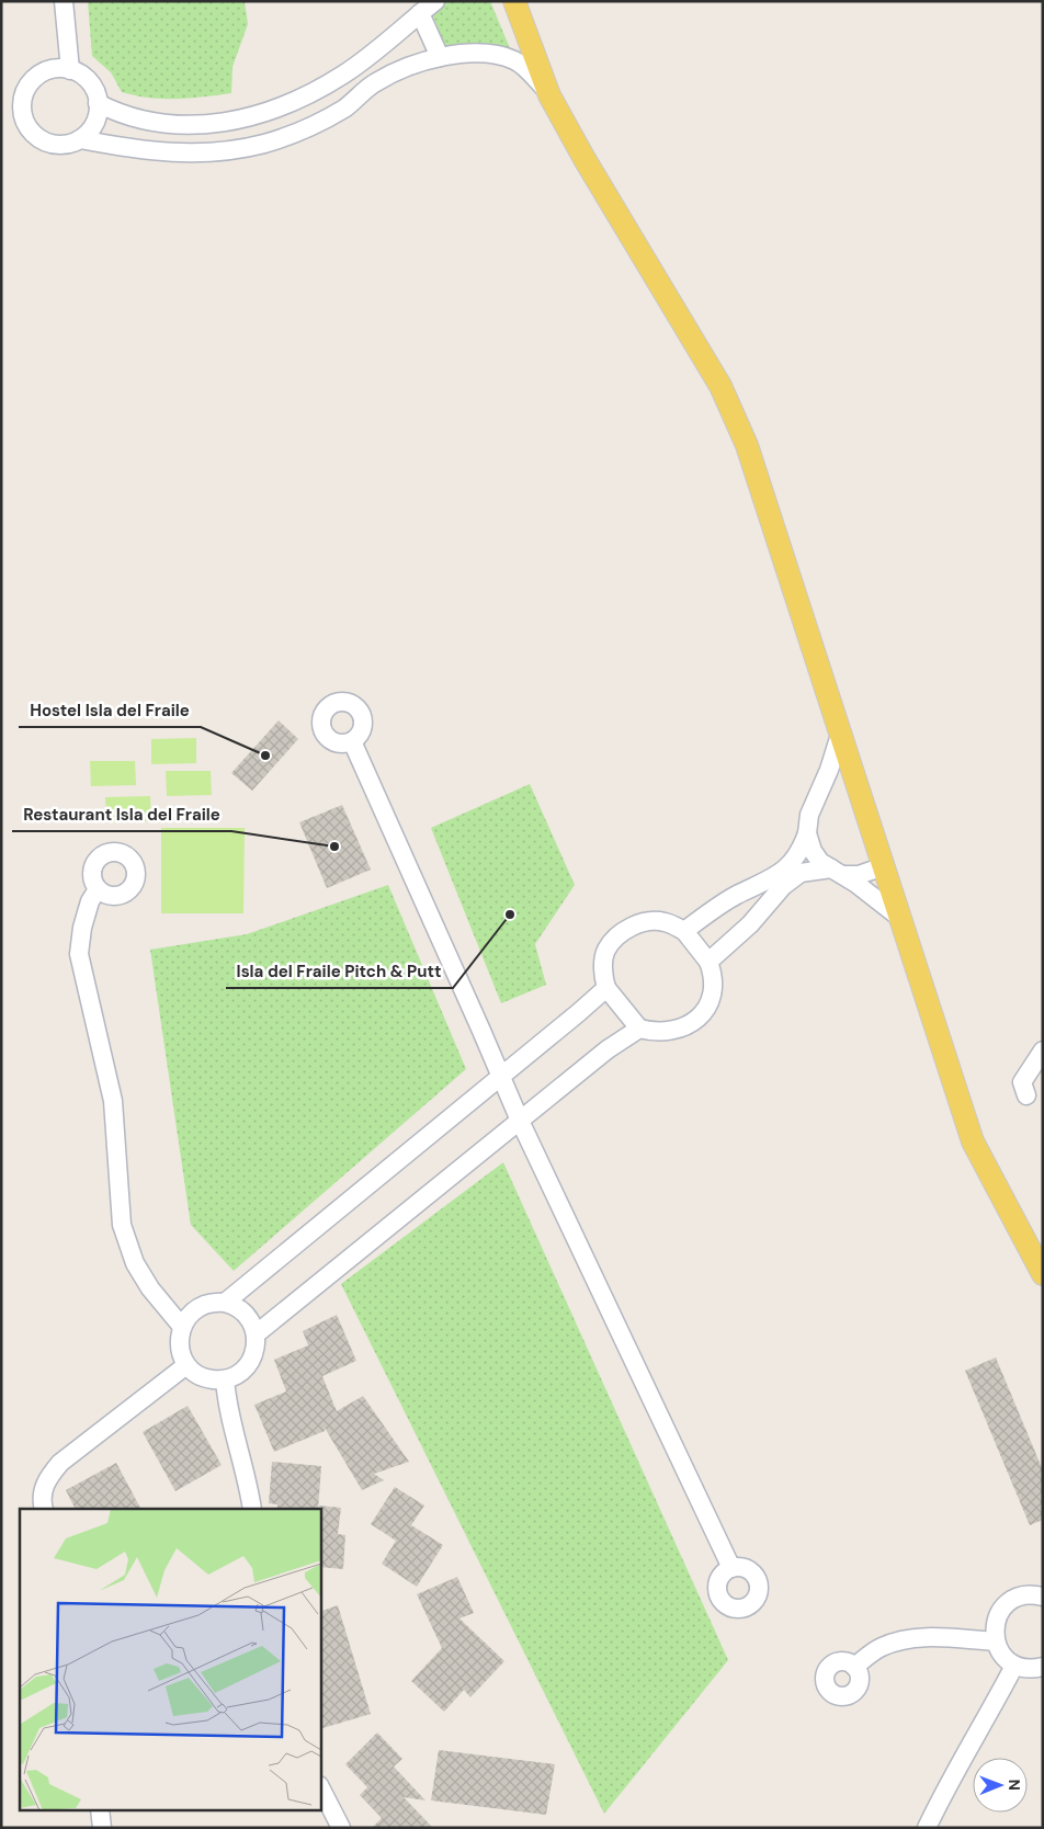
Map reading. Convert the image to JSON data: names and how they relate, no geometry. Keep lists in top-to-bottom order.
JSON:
{
  "places": ["Hostel Isla del Fraile", "Restaurant Isla del Fraile", "Isla del Fraile Pitch & Putt"],
  "north": "right"
}
